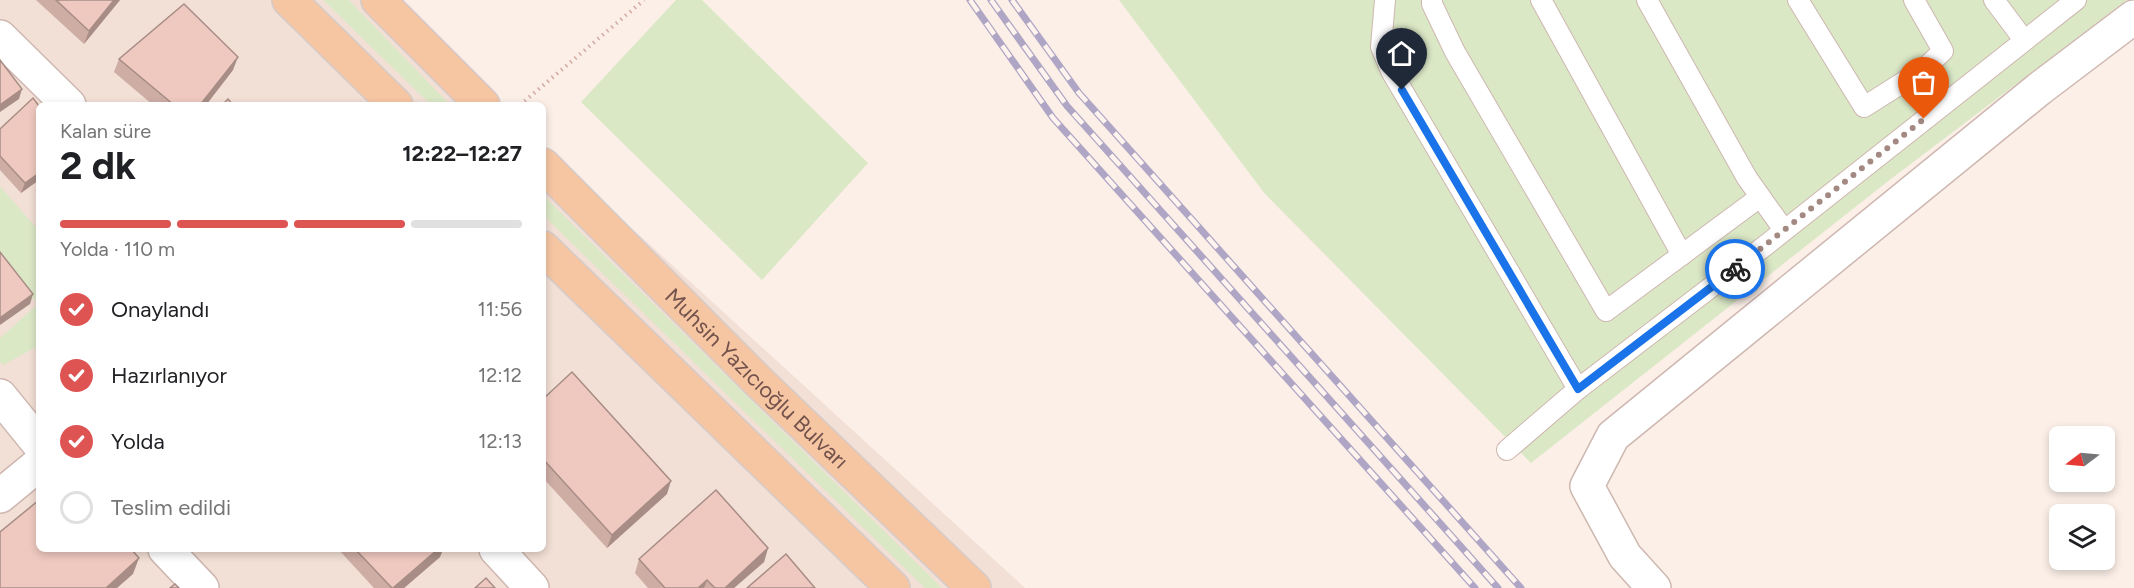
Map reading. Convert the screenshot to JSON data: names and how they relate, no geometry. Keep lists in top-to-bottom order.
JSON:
{
  "streets": {
    "main road": ["Muhsin Yazıcıoğlu Bulvarı"]
  },
  "north": "left",
  "page": {
    "heading": ["2 dk", "Kalan süre", "12:22–12:27"],
    "bar": "Yolda · 110 m",
    "list": [
      ["Onaylandı", "11:56"],
      ["Hazırlanıyor", "12:12"],
      ["Yolda", "12:13"],
      "Teslim edildi"
    ]
  }
}
